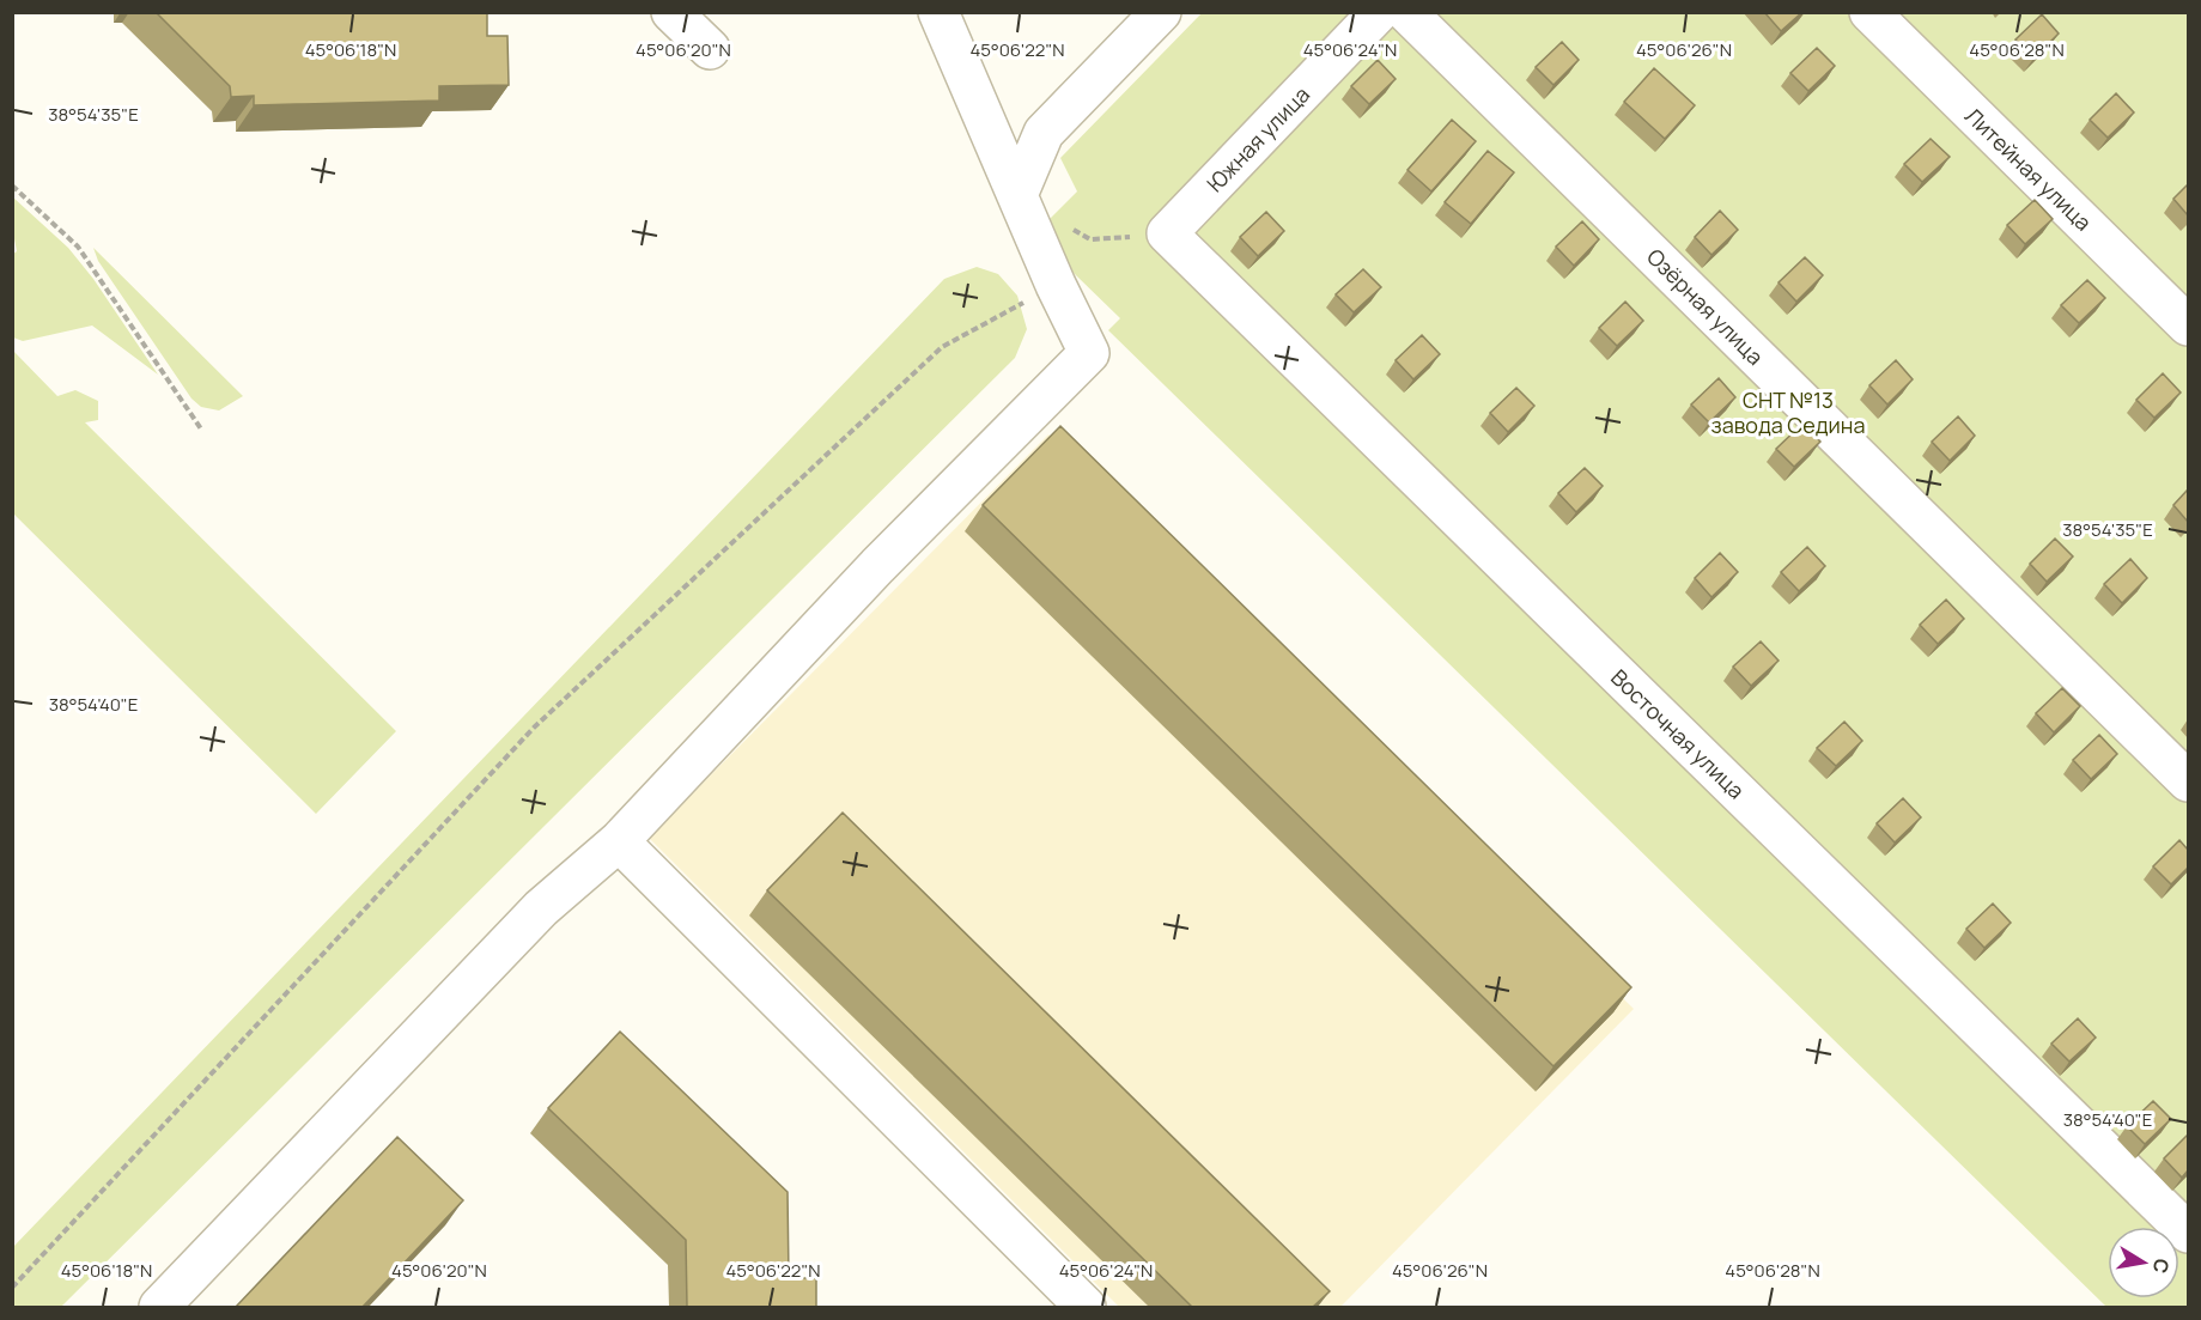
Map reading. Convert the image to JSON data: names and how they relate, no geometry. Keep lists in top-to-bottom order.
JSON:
{
  "streets": {
    "street": [
      "Южная улица",
      "Литейная улица",
      "Озёрная улица",
      "Восточная улица"
    ]
  },
  "crossings": [
    ["Южная улица", "Восточная улица"]
  ],
  "parks": ["СНТ №13 завода Седина"],
  "north": "right",
  "coordinates": [
    "45°06'18\"N",
    "45°06'20\"N",
    "45°06'22\"N",
    "45°06'24\"N",
    "45°06'26\"N",
    "45°06'28\"N",
    "38°54'35\"E",
    "38°54'40\"E"
  ]
}
